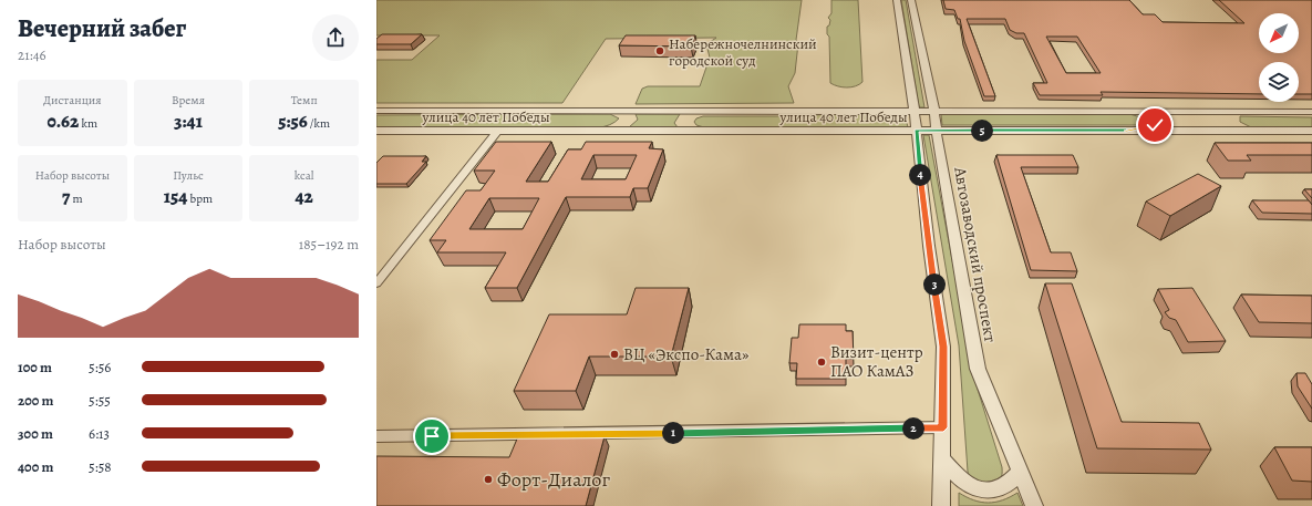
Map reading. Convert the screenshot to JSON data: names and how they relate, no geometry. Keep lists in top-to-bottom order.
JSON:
{
  "streets": {
    "street": ["улица 40 лет Победы", "Автозаводский проспект"]
  },
  "crossings": [
    ["улица 40 лет Победы", "Автозаводский проспект"]
  ],
  "places": [
    "Набережночелнинский городской суд",
    "ВЦ «Экспо-Кама»",
    "Визит-центр ПАО КамАЗ",
    "Форт-Диалог"
  ],
  "north": "bottom left",
  "page": {
    "heading": ["Вечерний забег", "21:46"],
    "stats": [
      ["Дистанция", "0.62 km"],
      ["Время", "3:41"],
      ["Темп", "5:56 /km"],
      ["Набор высоты", "7 m"],
      ["Пульс", "154 bpm"],
      ["kcal", "42"]
    ],
    "pins": [
      "5",
      "4",
      "3",
      "2",
      "1"
    ],
    "chart": ["Набор высоты", "185–192 m"],
    "list": [
      {
        "name": "100 m",
        "note": "5:56"
      },
      {
        "name": "200 m",
        "note": "5:55"
      },
      {
        "name": "300 m",
        "note": "6:13"
      },
      {
        "name": "400 m",
        "note": "5:58"
      }
    ]
  }
}
